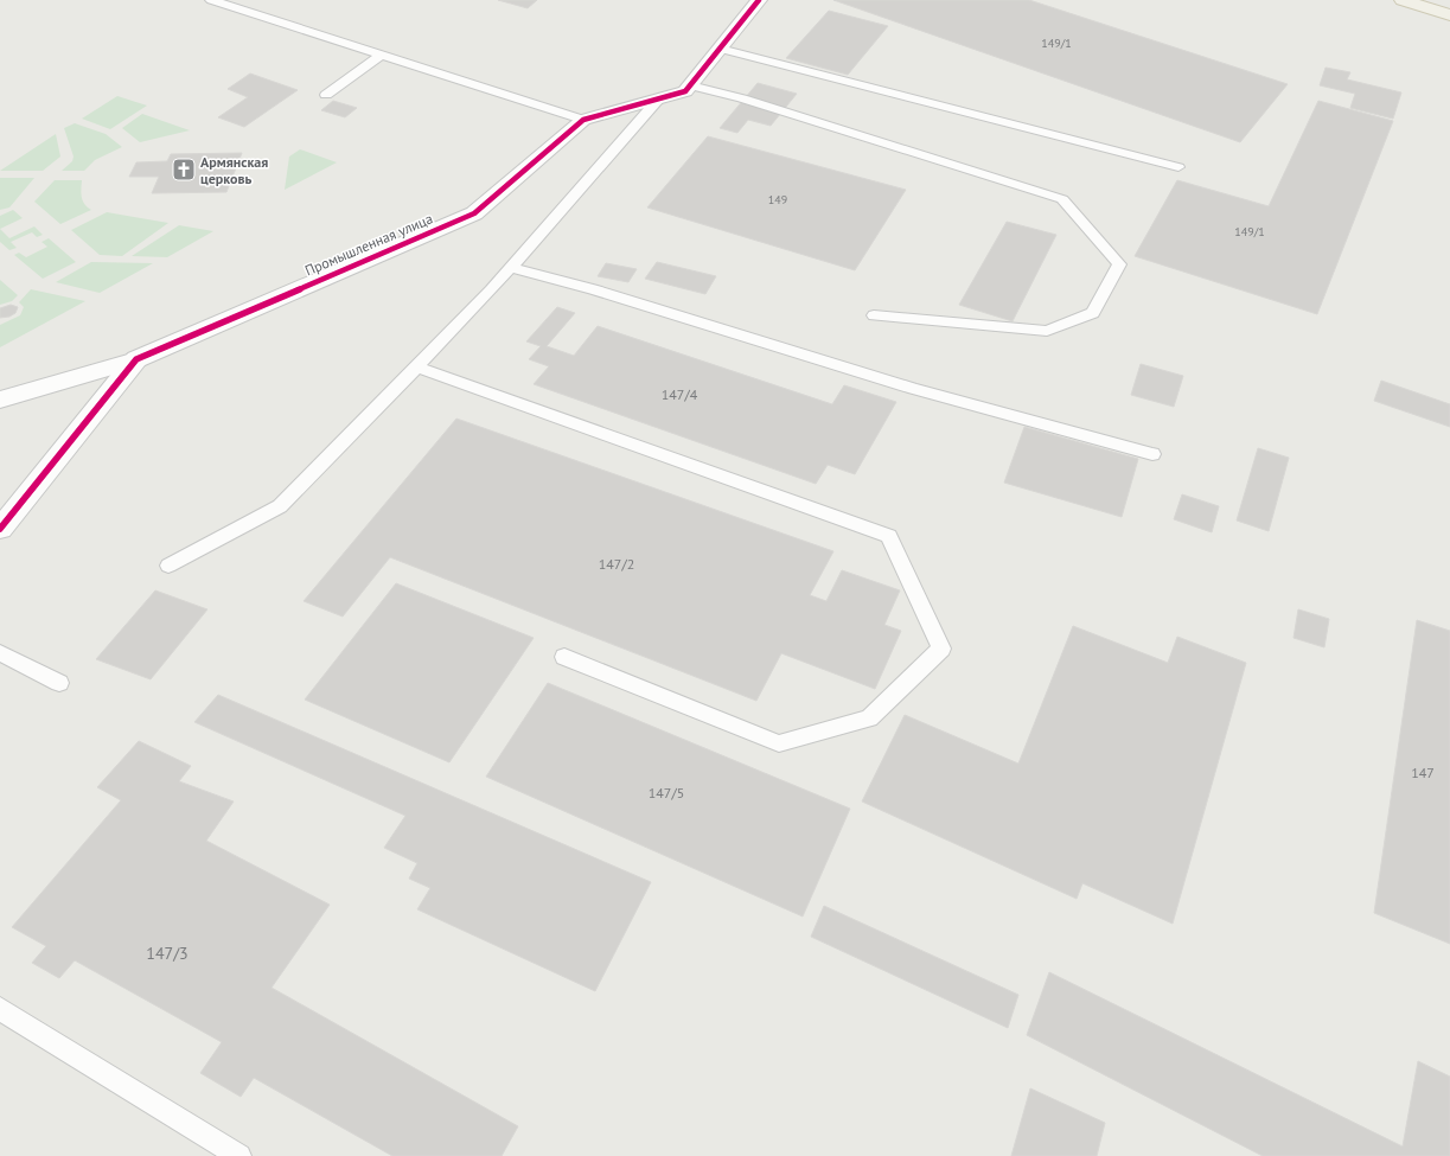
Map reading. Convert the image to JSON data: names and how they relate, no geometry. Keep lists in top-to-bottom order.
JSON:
{
  "streets": {
    "street": ["Промышленная улица"]
  },
  "places": {
    "church": ["Армянская церковь"]
  },
  "house_numbers": [
    "149/1",
    "149",
    "149/1",
    "147/4",
    "147/2",
    "147",
    "147/5",
    "147/3"
  ]
}
